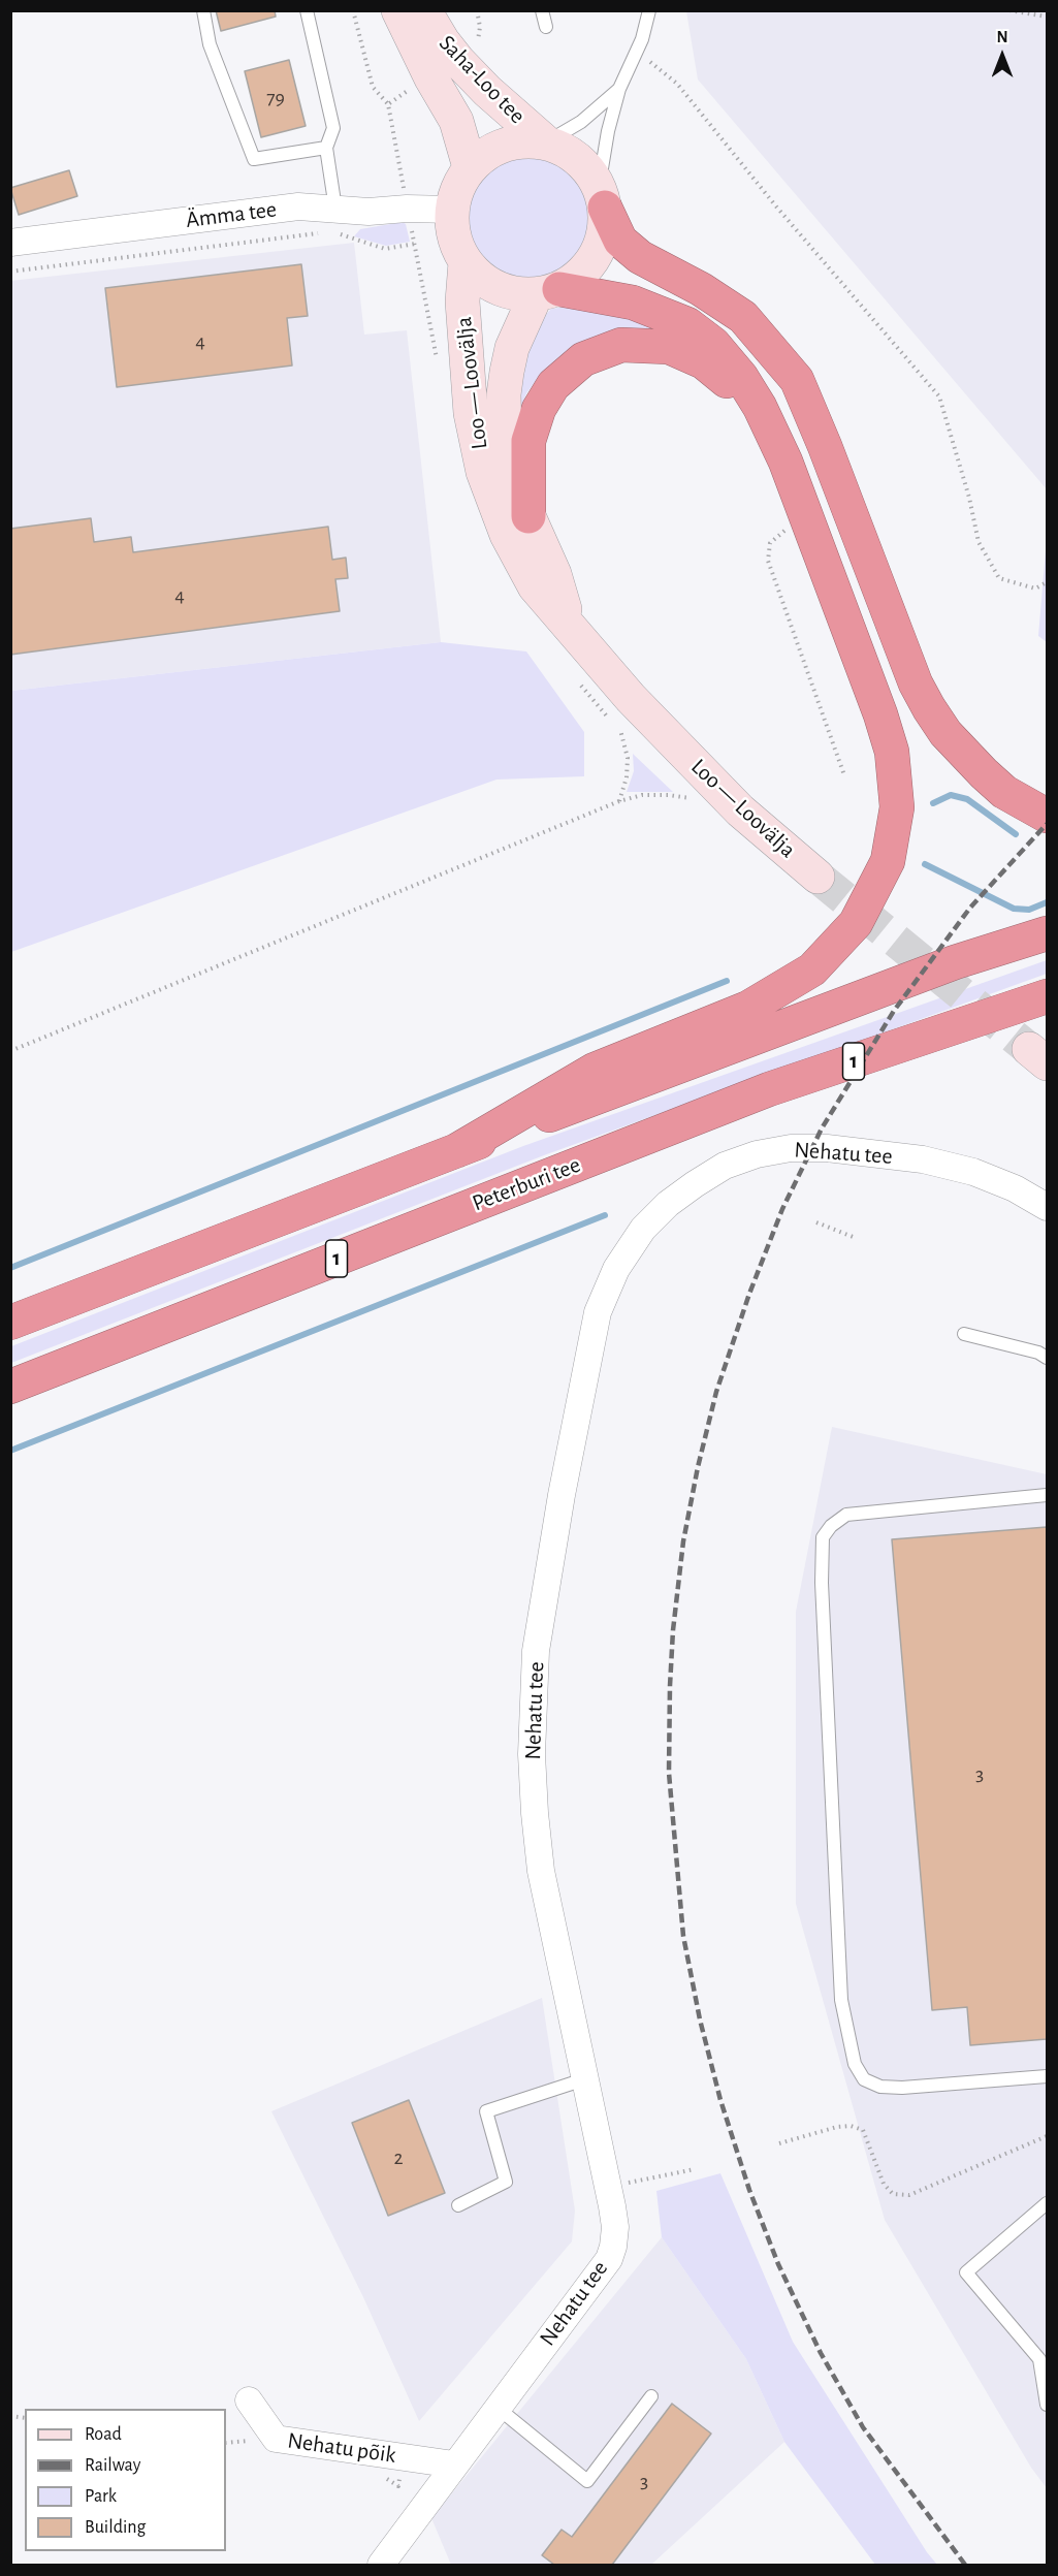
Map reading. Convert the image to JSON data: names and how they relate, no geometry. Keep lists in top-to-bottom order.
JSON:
{
  "streets": {
    "highway": ["1", "Peterburi tee"],
    "street": [
      "Saha-Loo tee",
      "Ämma tee",
      "Loo — Loovälja",
      "Nehatu tee",
      "Nehatu põik"
    ]
  },
  "crossings": [
    ["Saha-Loo tee", "Ämma tee"],
    ["Saha-Loo tee", "Loo — Loovälja"],
    ["Ämma tee", "Loo — Loovälja"],
    ["Nehatu tee", "Nehatu põik"]
  ],
  "house_numbers": [
    "79",
    "4",
    "4",
    "3",
    "2",
    "3"
  ],
  "legend": [
    "Road",
    "Railway",
    "Park",
    "Building"
  ],
  "north": "top"
}
